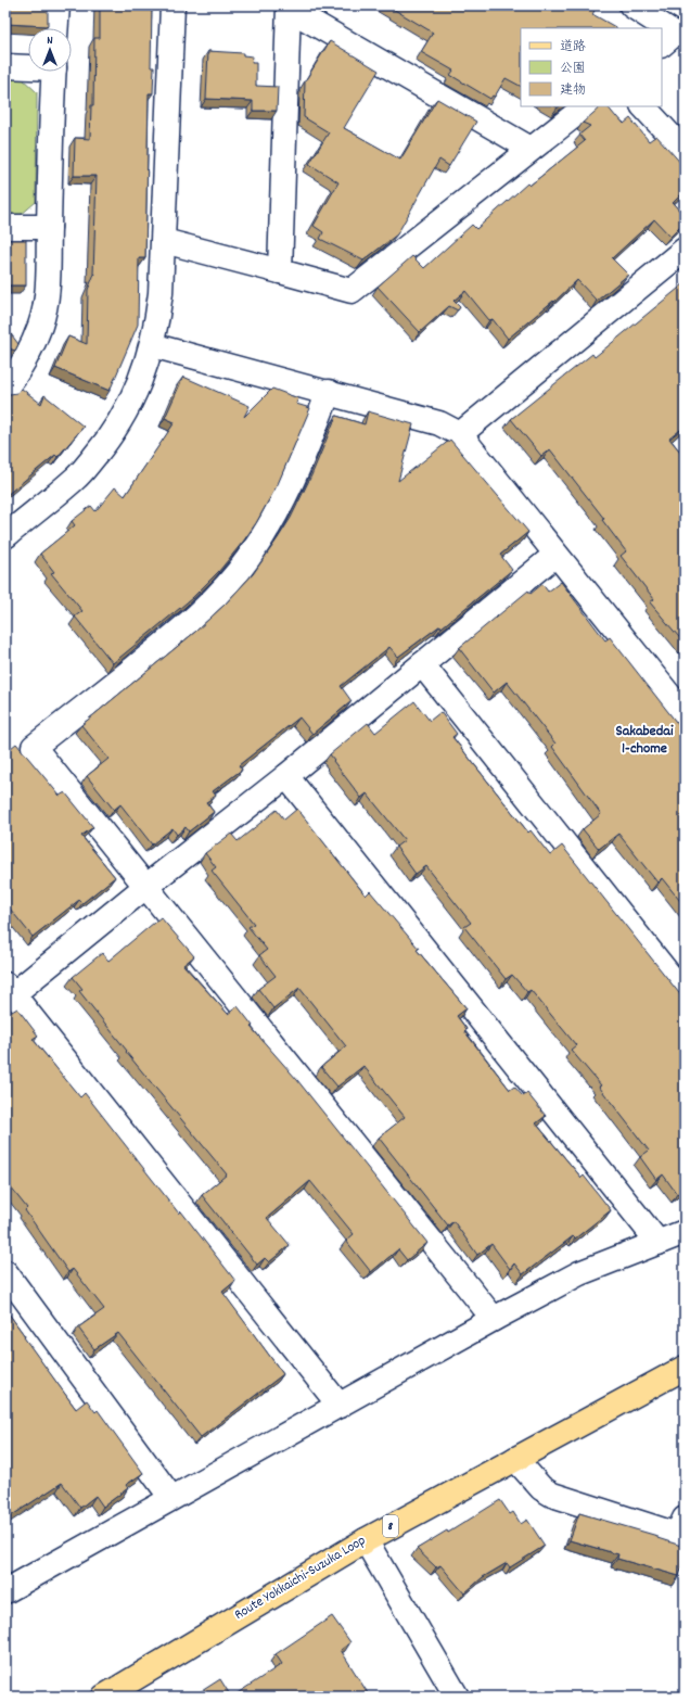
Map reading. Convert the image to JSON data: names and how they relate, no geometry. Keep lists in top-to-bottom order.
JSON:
{
  "streets": {
    "main road": ["8", "Route Yokkaichi-Suzuka Loop"]
  },
  "districts": ["Sakabedai 1-chome"],
  "legend": ["道路", "公園", "建物"],
  "north": "top"
}
